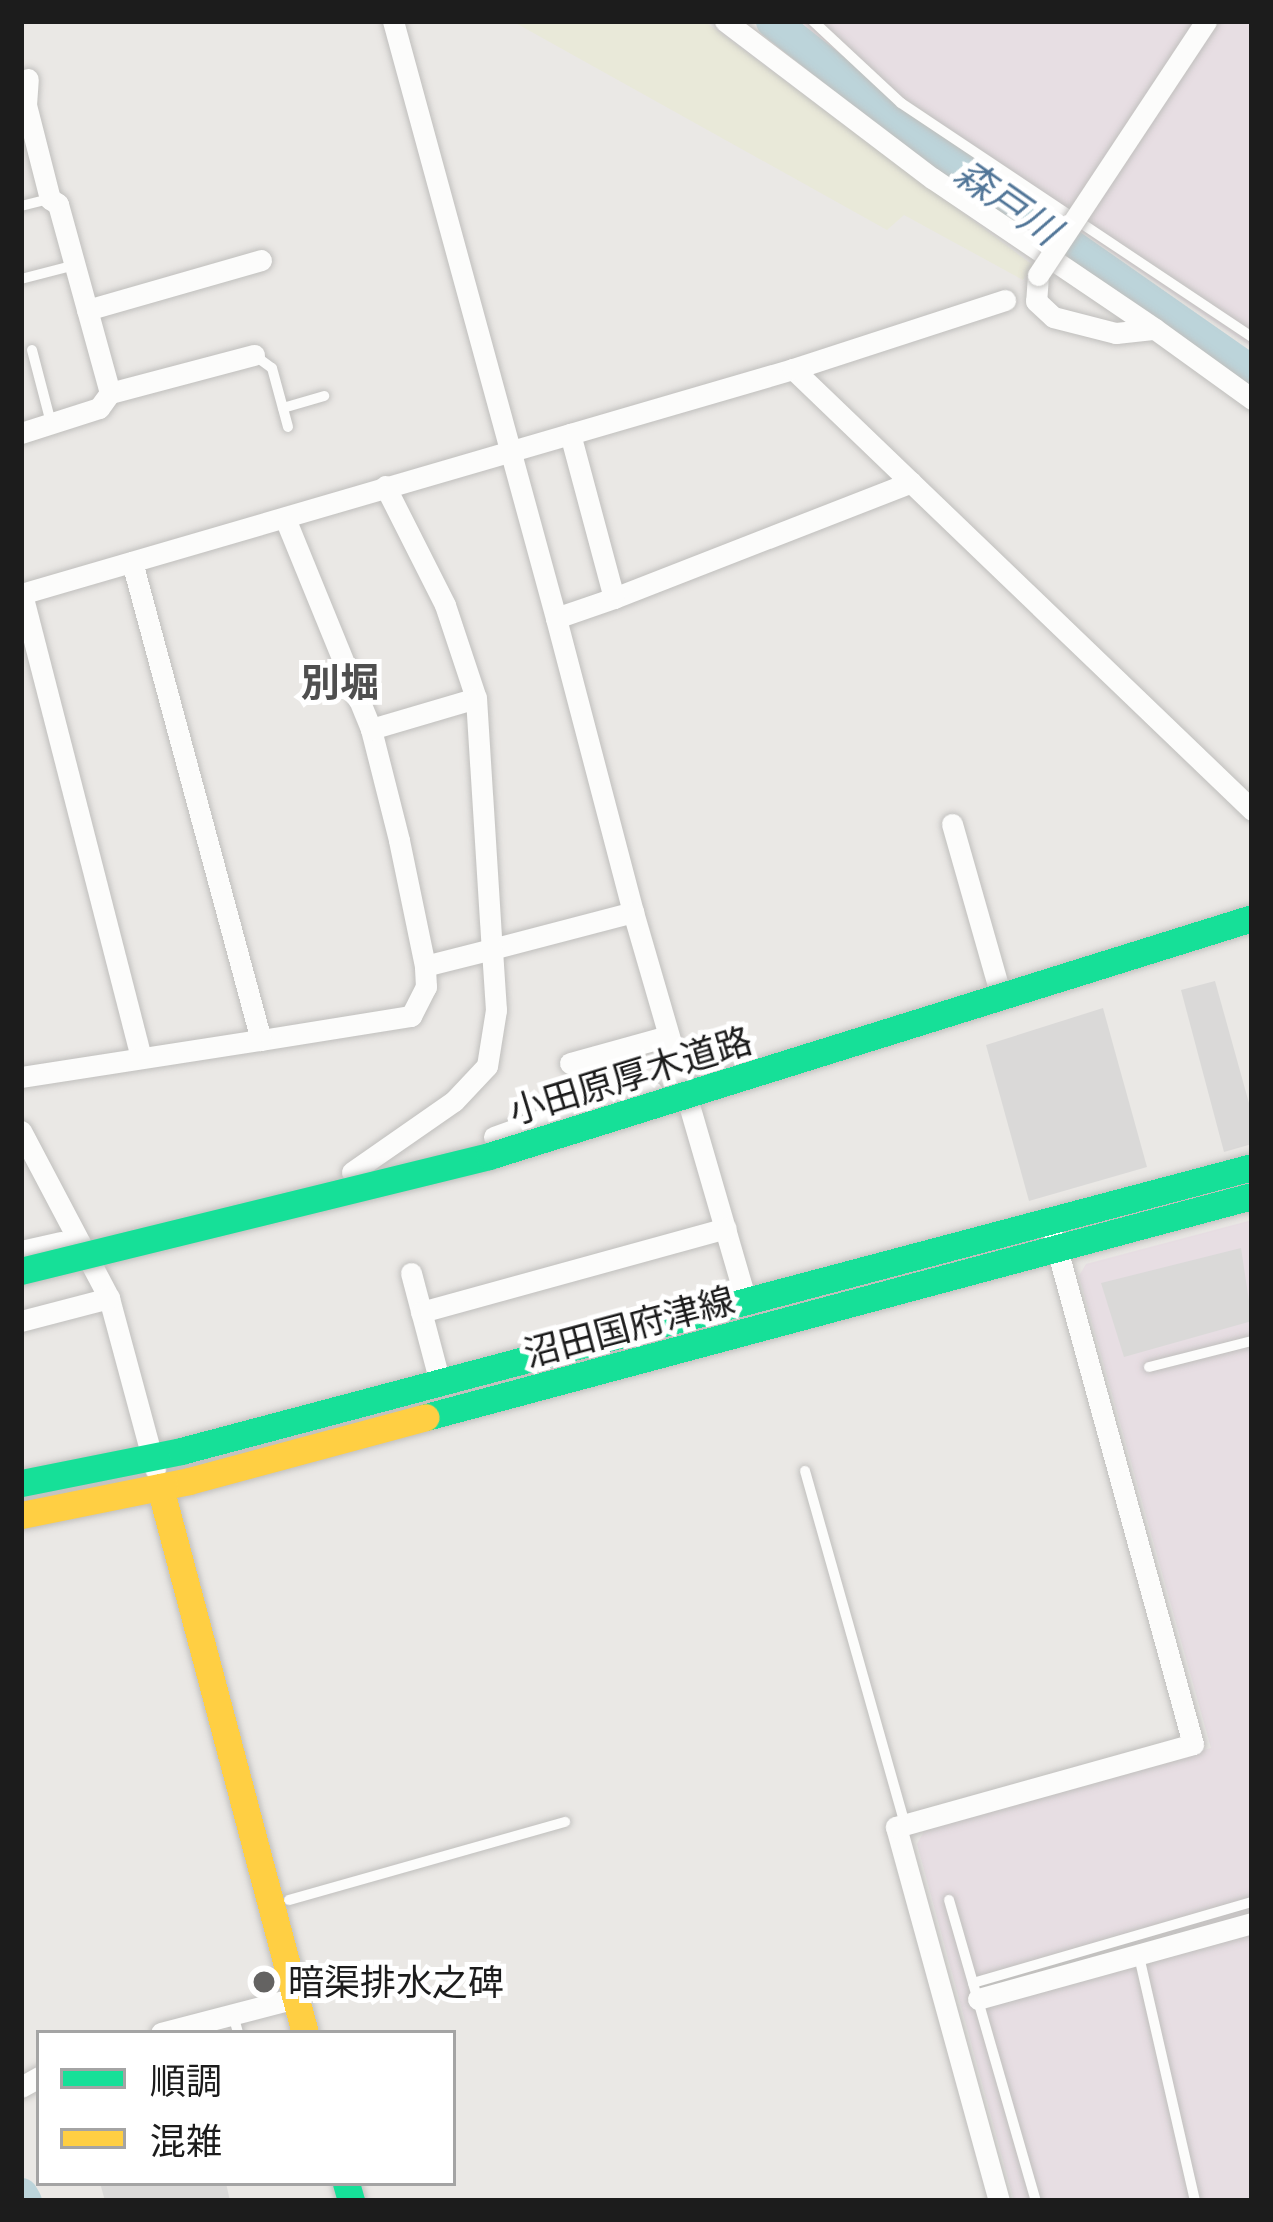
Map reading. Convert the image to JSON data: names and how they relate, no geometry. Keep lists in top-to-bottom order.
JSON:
{
  "streets": {
    "main road": ["小田原厚木道路", "沼田国府津線"]
  },
  "districts": ["別堀"],
  "water": ["森戸川"],
  "places": ["暗渠排水之碑"],
  "legend": ["順調", "混雑"]
}
